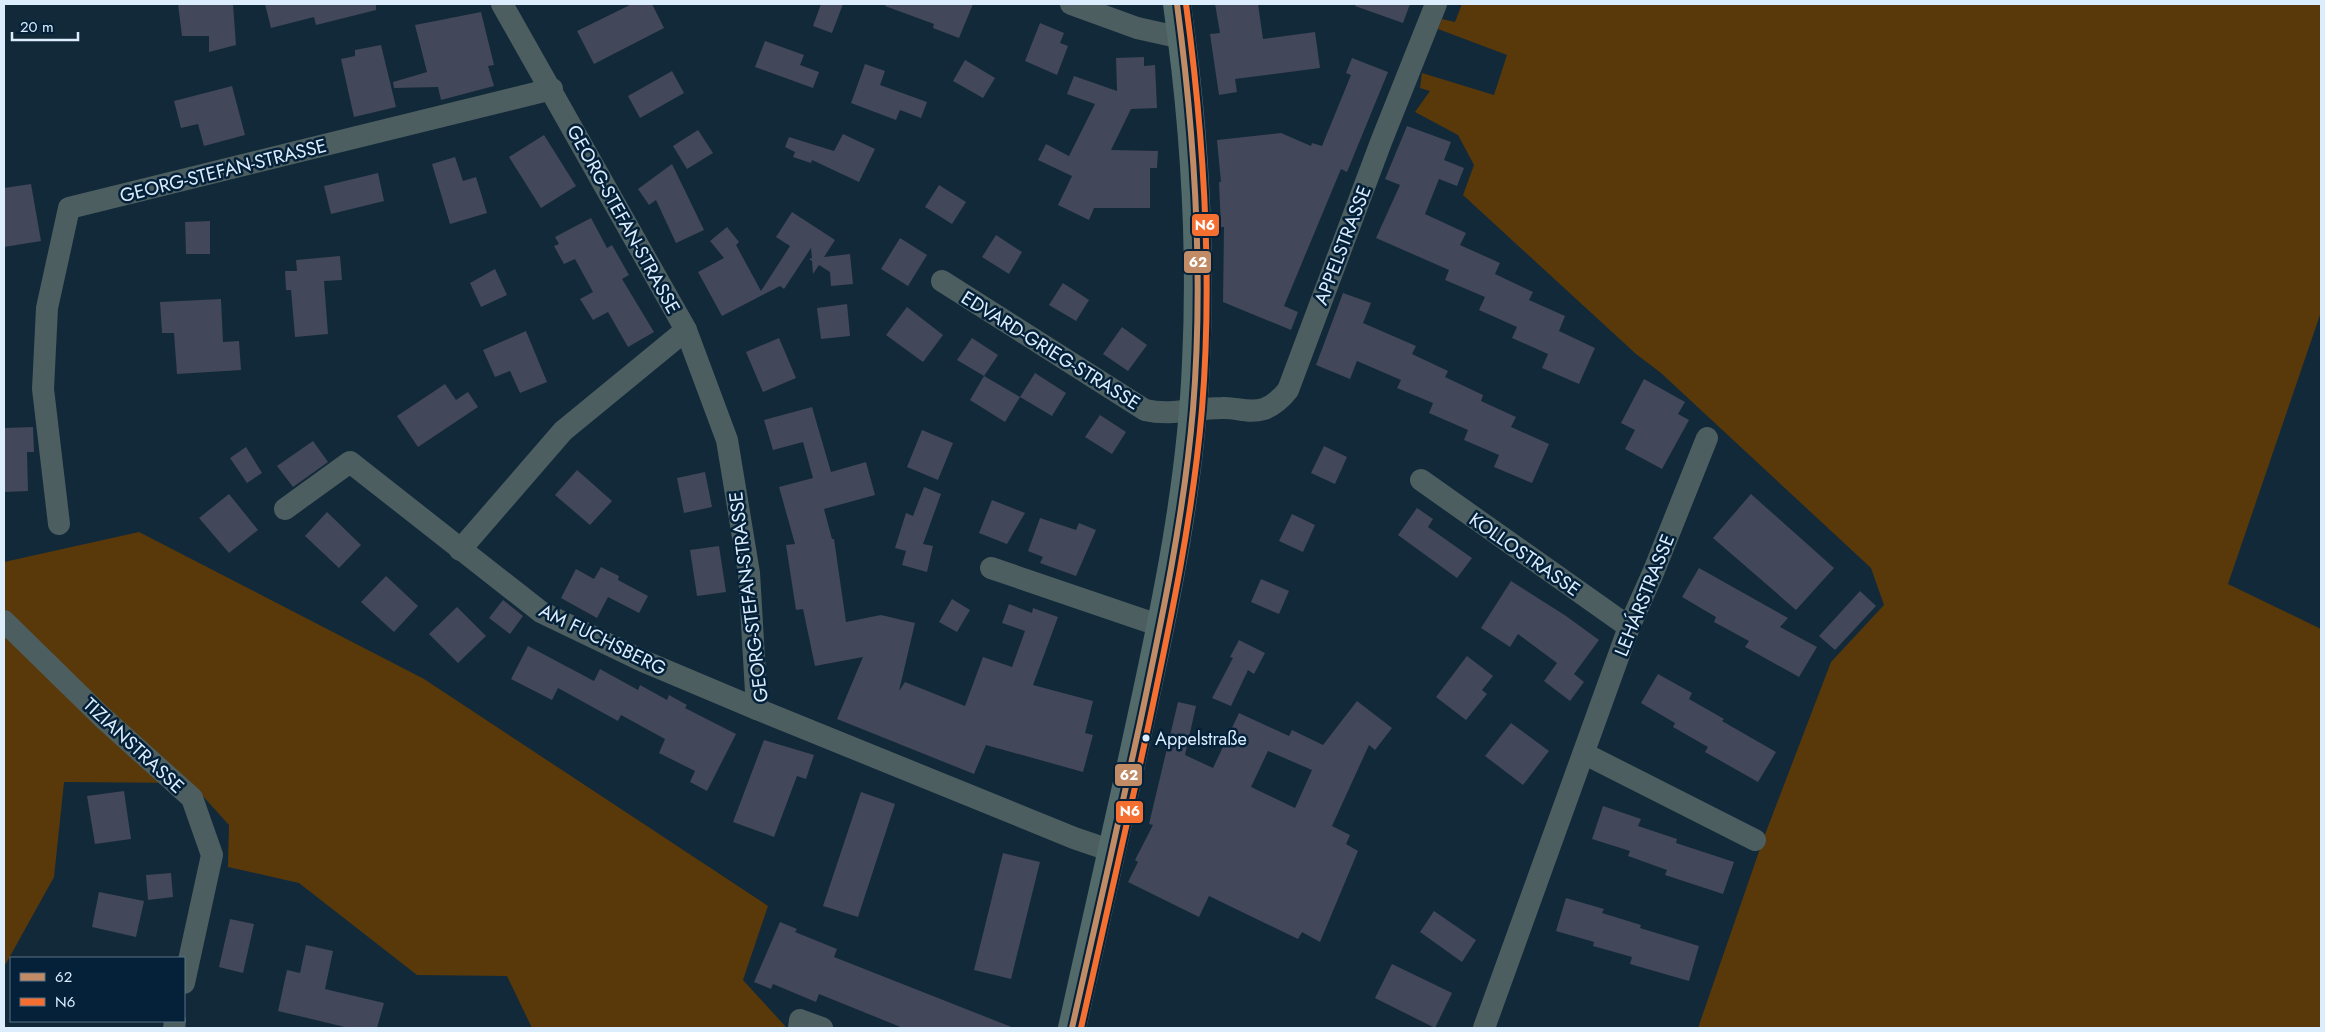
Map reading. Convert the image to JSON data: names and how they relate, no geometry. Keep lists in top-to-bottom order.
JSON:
{
  "streets": {
    "street": [
      "GEORG-STEFAN-STRASSE",
      "APPELSTRASSE",
      "EDVARD-GRIEG-STRASSE",
      "KOLLOSTRASSE",
      "LEHÁRSTRASSE",
      "AM FUCHSBERG",
      "TIZIANSTRASSE"
    ]
  },
  "crossings": [
    ["GEORG-STEFAN-STRASSE", "AM FUCHSBERG"],
    ["APPELSTRASSE", "EDVARD-GRIEG-STRASSE"],
    ["KOLLOSTRASSE", "LEHÁRSTRASSE"]
  ],
  "places": ["Appelstraße"],
  "lines": ["transit line 62", "transit line N6"],
  "legend": ["62", "N6"],
  "scale_bar": "20 m"
}
